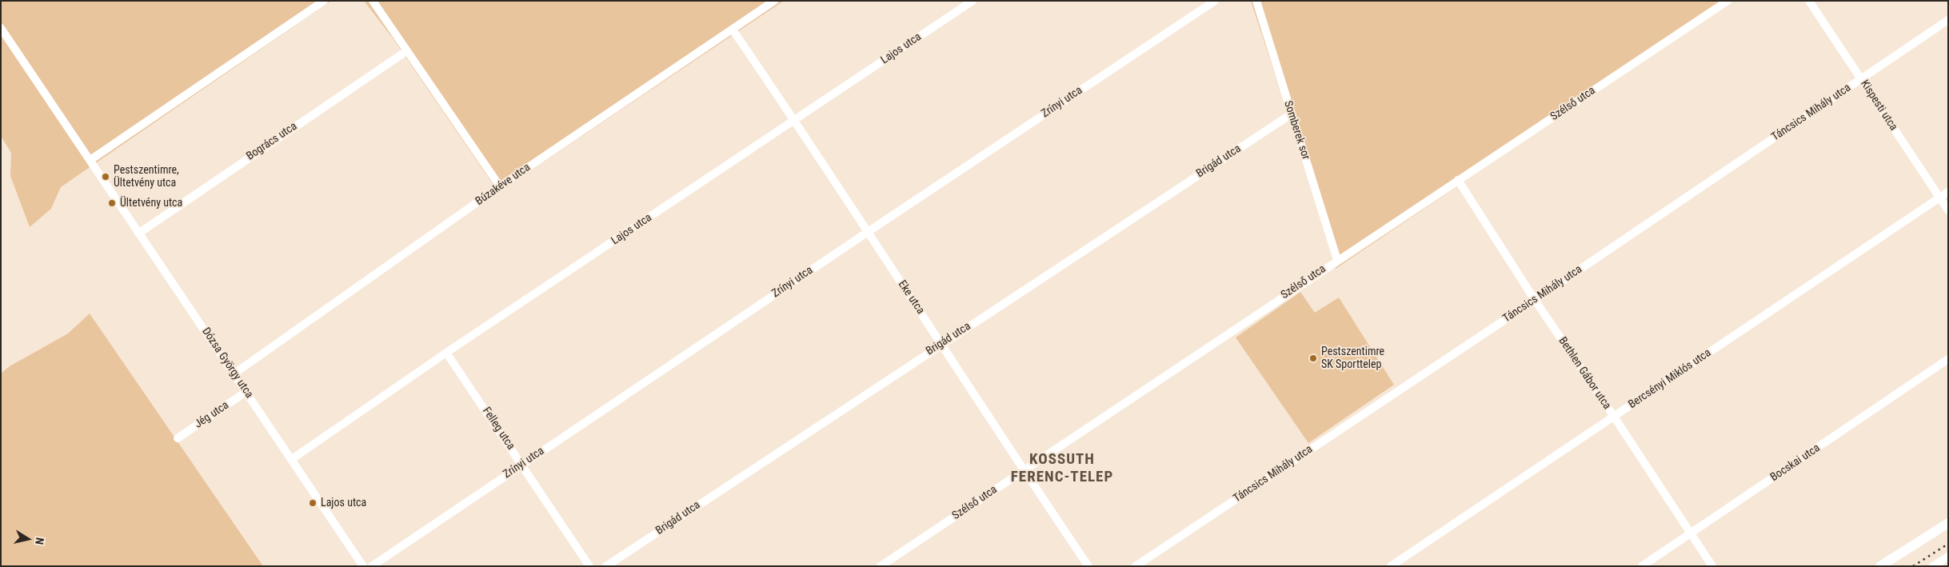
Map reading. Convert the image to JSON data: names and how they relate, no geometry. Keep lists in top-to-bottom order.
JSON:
{
  "streets": {
    "street": [
      "Lajos utca",
      "Zrínyi utca",
      "Szélső utca",
      "Kispesti utca",
      "Táncsics Mihály utca",
      "Somberek sor",
      "Bogrács utca",
      "Brigád utca",
      "Búzakéve utca",
      "Eke utca",
      "Dózsa György utca",
      "Bethlen Gábor utca",
      "Bercsényi Miklós utca",
      "Jég utca",
      "Felleg utca",
      "Bocskai utca"
    ]
  },
  "crossings": [
    ["Lajos utca", "Eke utca"],
    ["Lajos utca", "Dózsa György utca"],
    ["Lajos utca", "Felleg utca"],
    ["Zrínyi utca", "Eke utca"],
    ["Zrínyi utca", "Felleg utca"],
    ["Szélső utca", "Somberek sor"],
    ["Szélső utca", "Eke utca"],
    ["Szélső utca", "Bethlen Gábor utca"],
    ["Kispesti utca", "Táncsics Mihály utca"],
    ["Kispesti utca", "Bercsényi Miklós utca"],
    ["Táncsics Mihály utca", "Bethlen Gábor utca"],
    ["Somberek sor", "Brigád utca"],
    ["Bogrács utca", "Dózsa György utca"],
    ["Brigád utca", "Eke utca"],
    ["Búzakéve utca", "Eke utca"],
    ["Búzakéve utca", "Dózsa György utca"],
    ["Dózsa György utca", "Jég utca"],
    ["Bethlen Gábor utca", "Bercsényi Miklós utca"],
    ["Bethlen Gábor utca", "Bocskai utca"]
  ],
  "districts": ["KOSSUTH FERENC-TELEP"],
  "places": [
    "Pestszentimre, Ültetvény utca",
    "Ültetvény utca",
    "Pestszentimre SK Sporttelep",
    "Lajos utca"
  ],
  "north": "right"
}
